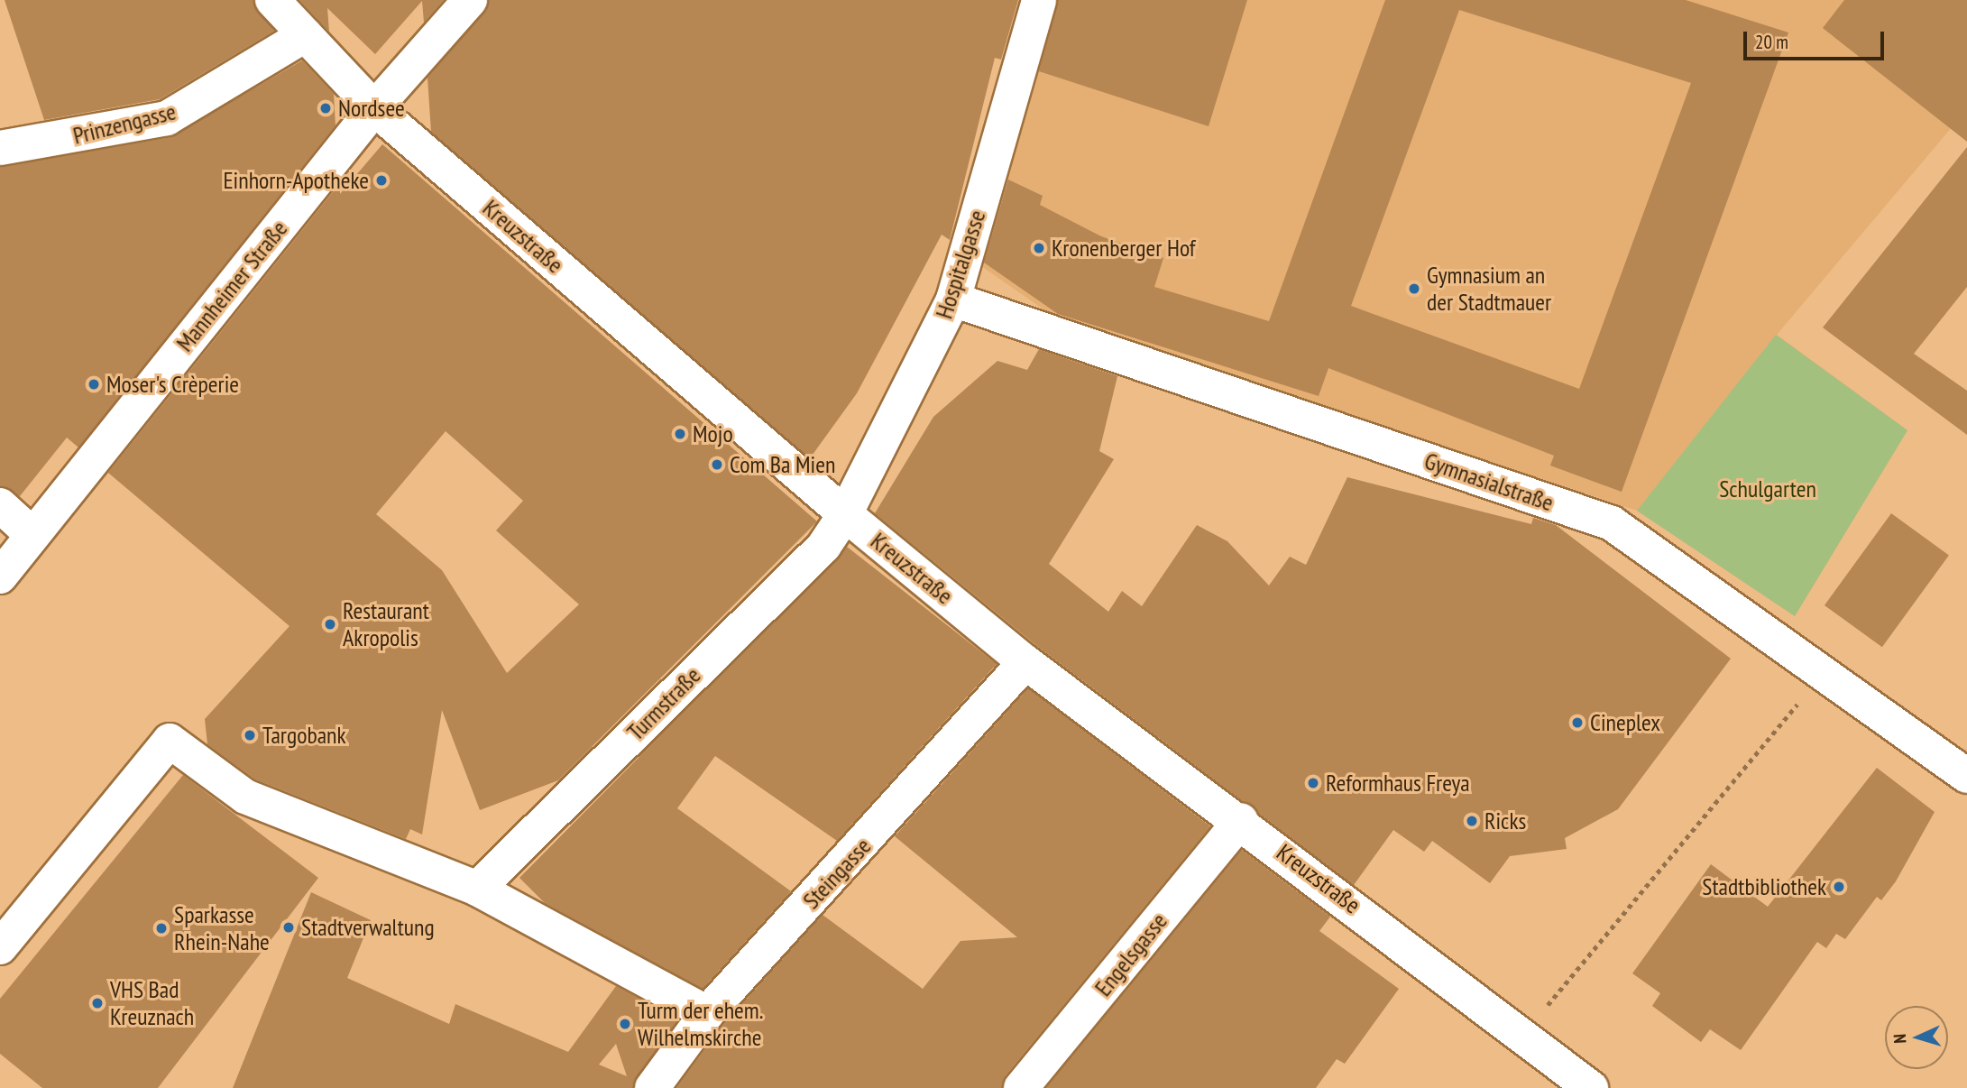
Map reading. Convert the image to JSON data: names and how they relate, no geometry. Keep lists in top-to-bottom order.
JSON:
{
  "streets": {
    "street": [
      "Prinzengasse",
      "Kreuzstraße",
      "Hospitalgasse",
      "Mannheimer Straße",
      "Gymnasialstraße",
      "Turmstraße",
      "Steingasse",
      "Engelsgasse"
    ]
  },
  "crossings": [
    ["Prinzengasse", "Kreuzstraße"],
    ["Kreuzstraße", "Hospitalgasse"],
    ["Kreuzstraße", "Mannheimer Straße"],
    ["Kreuzstraße", "Turmstraße"],
    ["Kreuzstraße", "Steingasse"],
    ["Kreuzstraße", "Engelsgasse"],
    ["Hospitalgasse", "Gymnasialstraße"],
    ["Hospitalgasse", "Turmstraße"]
  ],
  "parks": ["Schulgarten"],
  "places": [
    "Nordsee",
    "Einhorn-Apotheke",
    "Kronenberger Hof",
    "Gymnasium an der Stadtmauer",
    "Moser's Crèperie",
    "Mojo",
    "Com Ba Mien",
    "Restaurant Akropolis",
    "Cineplex",
    "Targobank",
    "Reformhaus Freya",
    "Ricks",
    "Stadtbibliothek",
    "Stadtverwaltung",
    "Sparkasse Rhein-Nahe",
    "VHS Bad Kreuznach",
    "Turm der ehem. Wilhelmskirche"
  ],
  "scale_bar": "20 m",
  "north": "left"
}
